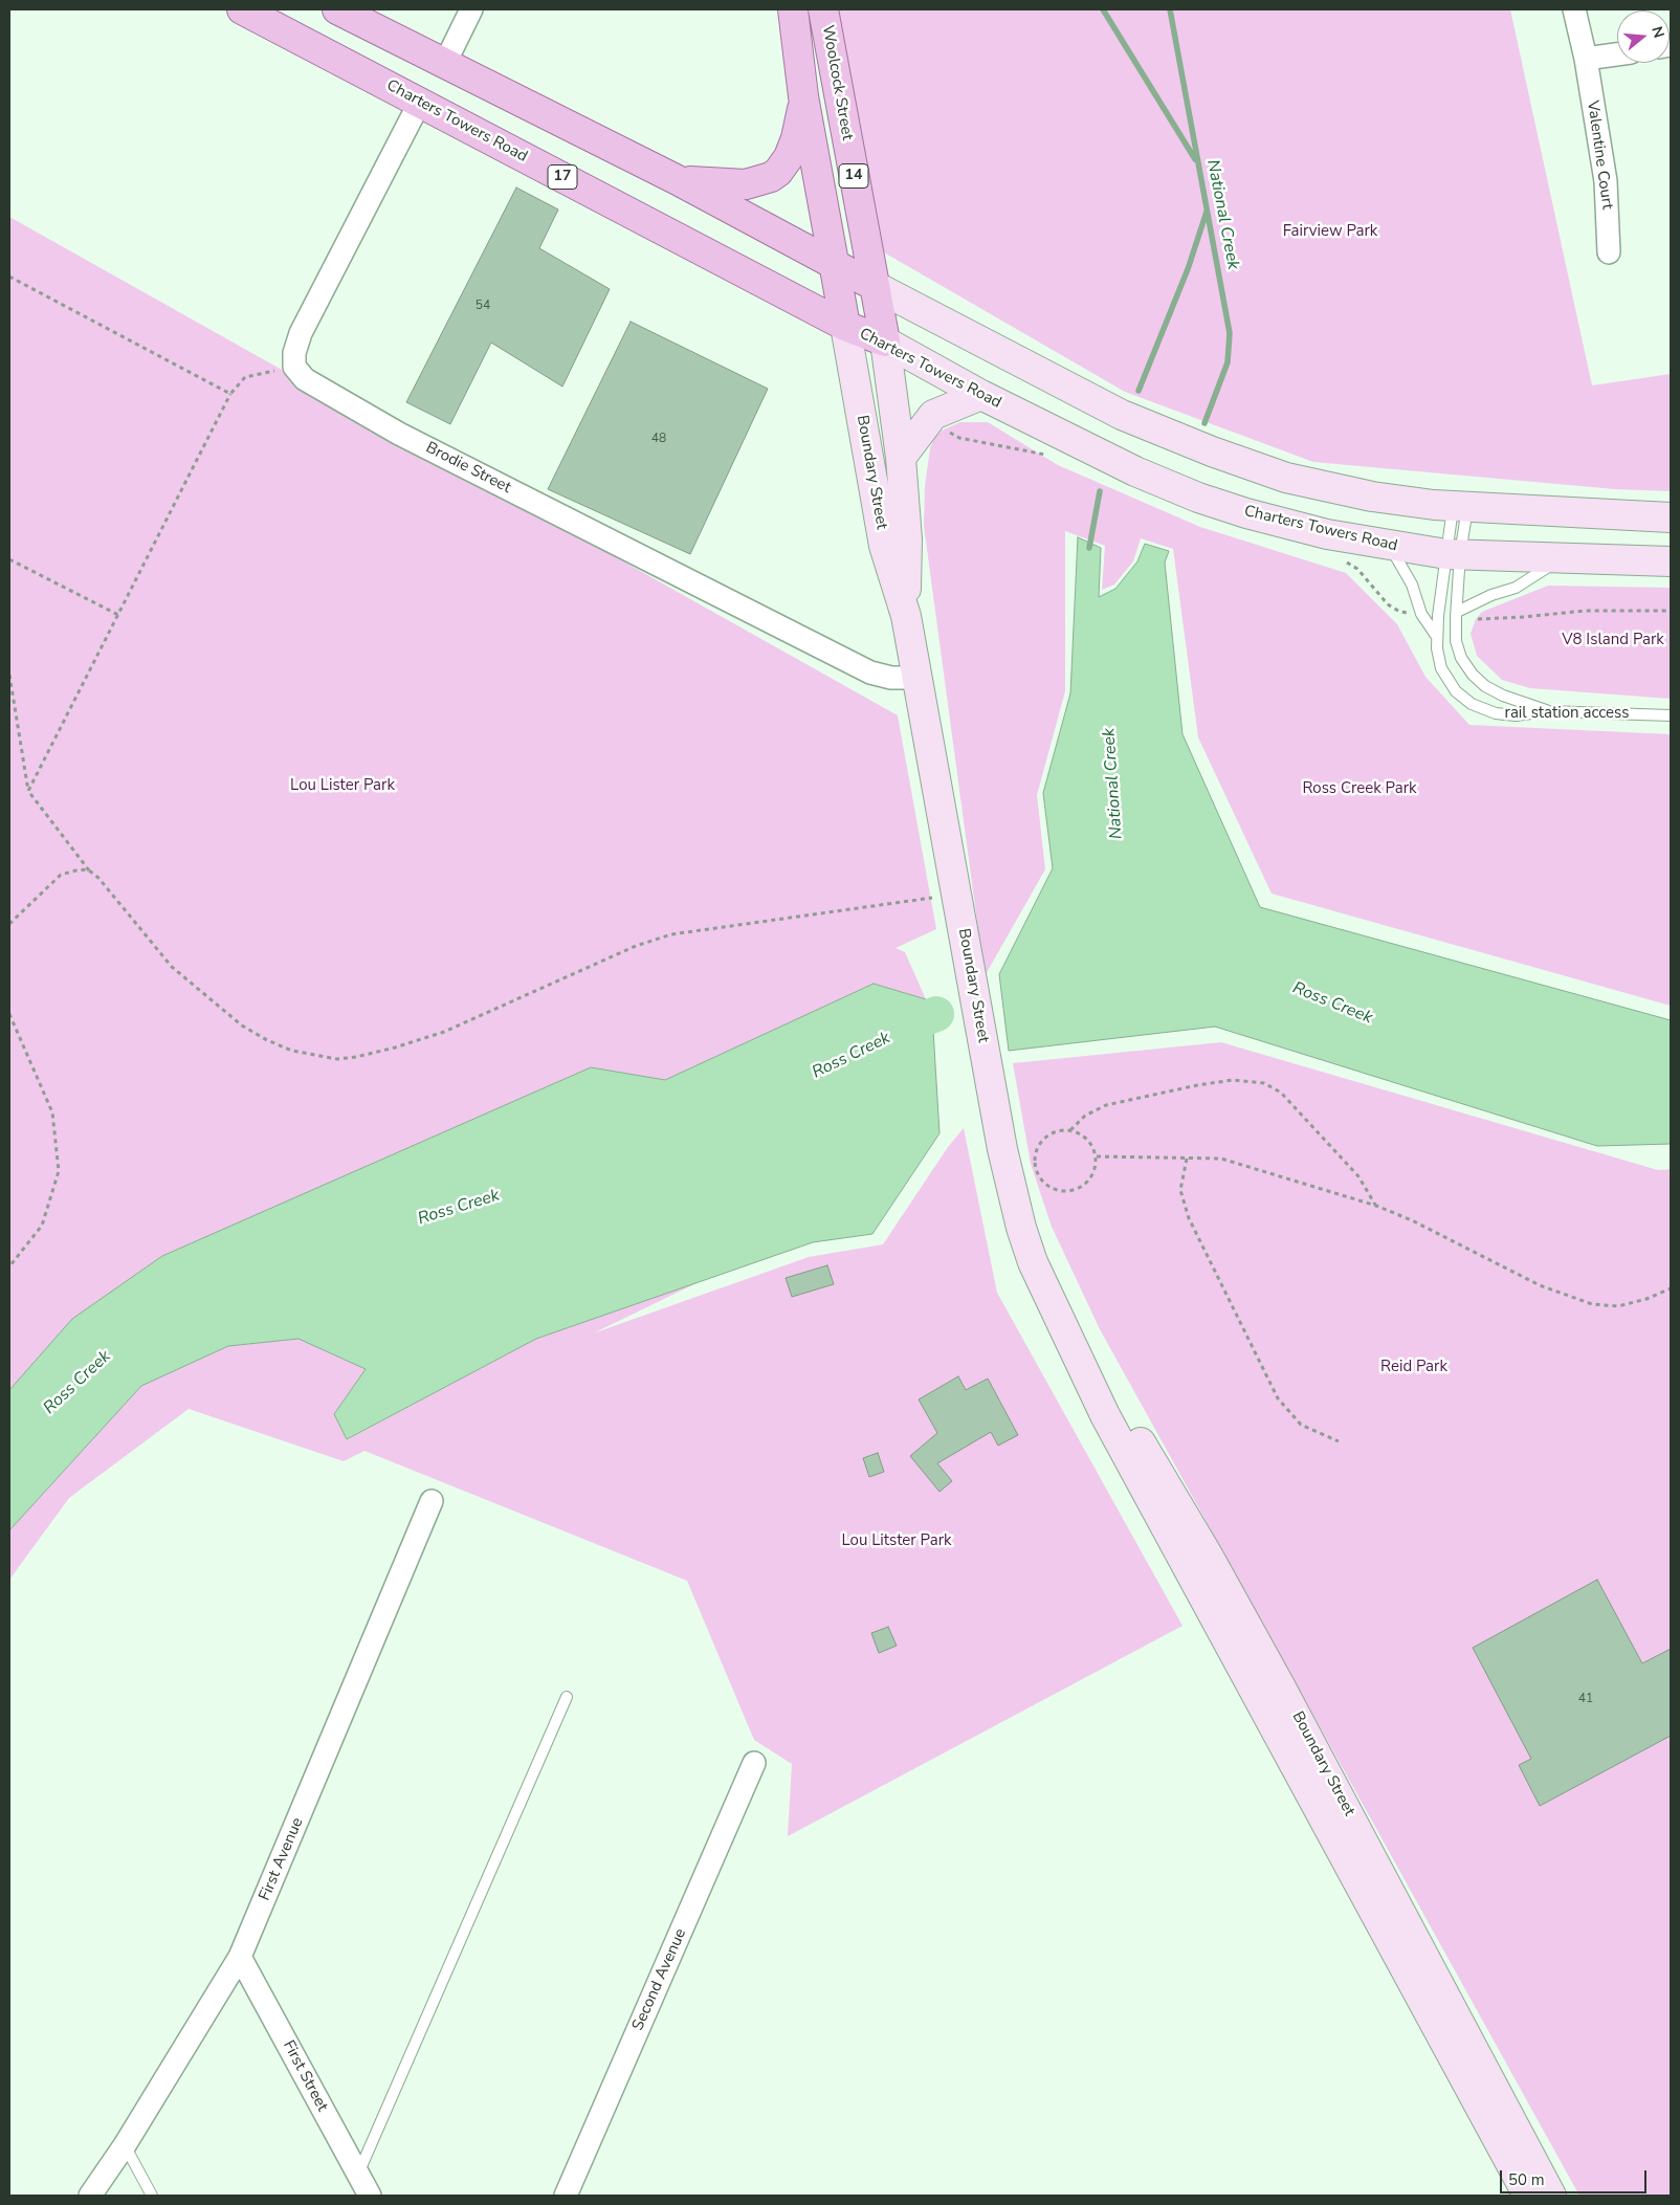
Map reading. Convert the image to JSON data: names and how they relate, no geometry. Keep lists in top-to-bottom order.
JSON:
{
  "streets": {
    "main road": [
      "Woolcock Street",
      "Charters Towers Road",
      "14",
      "17",
      "Boundary Street"
    ],
    "street": [
      "Valentine Court",
      "Brodie Street",
      "First Avenue",
      "Second Avenue",
      "First Street"
    ],
    "lane": ["rail station access"]
  },
  "crossings": [
    ["Woolcock Street", "Charters Towers Road"],
    ["Woolcock Street", "Boundary Street"],
    ["Charters Towers Road", "Boundary Street"],
    ["Charters Towers Road", "rail station access"],
    ["Brodie Street", "Boundary Street"],
    ["First Avenue", "First Street"]
  ],
  "water": ["National Creek", "Ross Creek"],
  "parks": [
    "Fairview Park",
    "V8 Island Park",
    "Lou Lister Park",
    "Ross Creek Park",
    "Reid Park",
    "Lou Litster Park"
  ],
  "house_numbers": ["54", "48", "41"],
  "scale_bar": "50 m",
  "north": "right"
}
